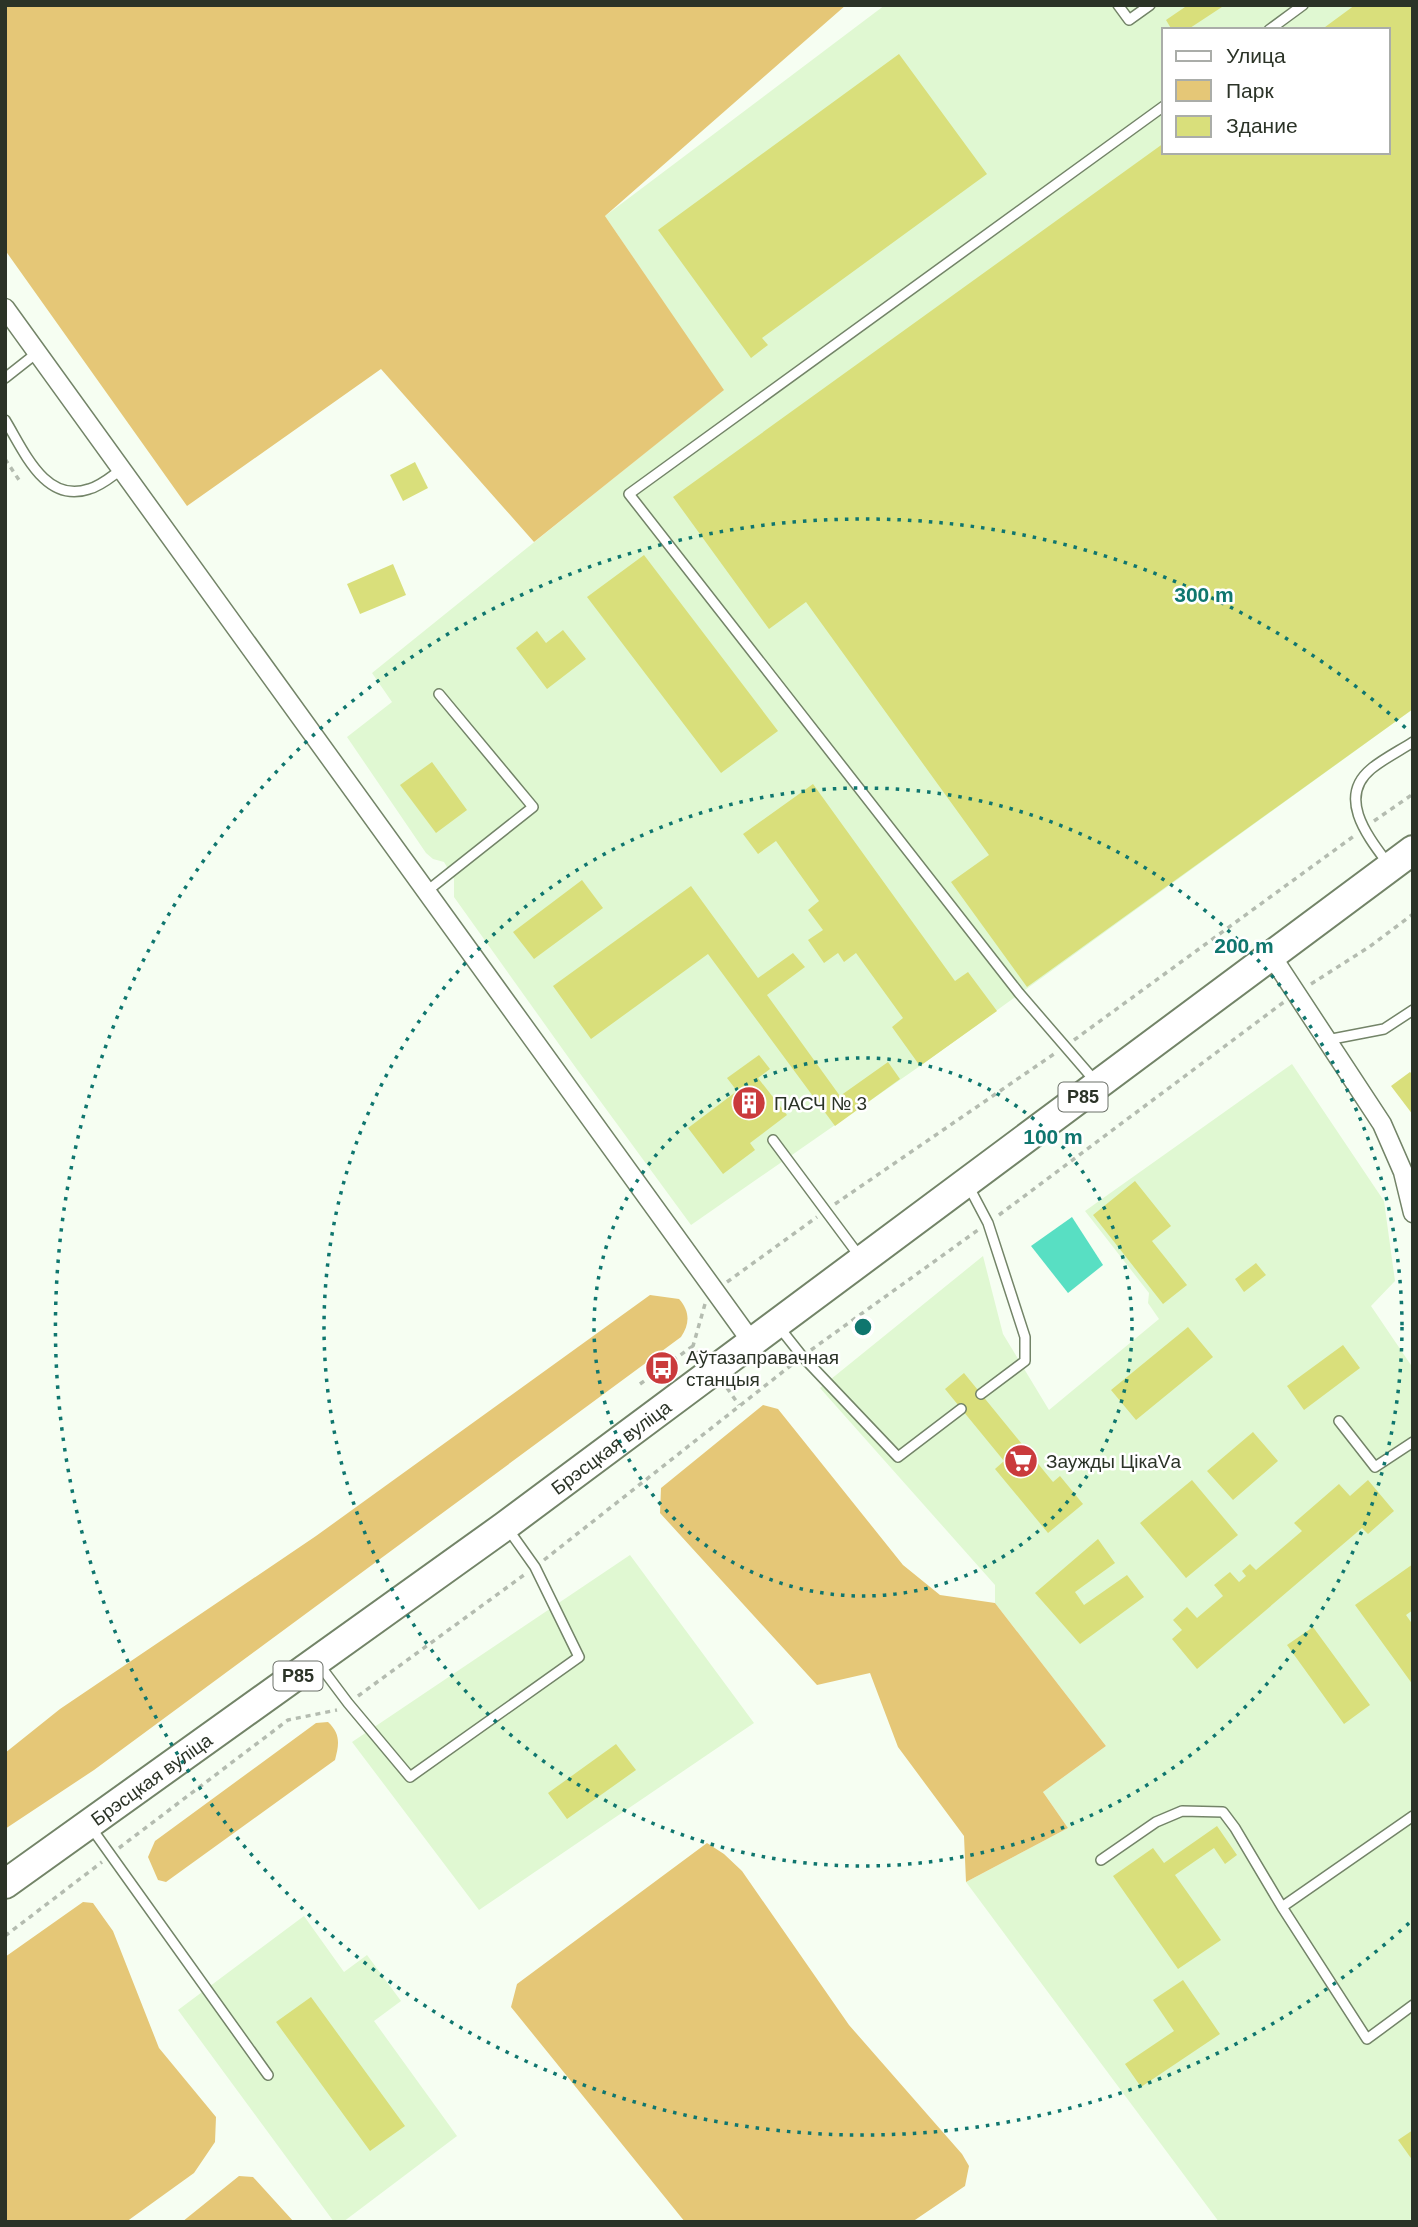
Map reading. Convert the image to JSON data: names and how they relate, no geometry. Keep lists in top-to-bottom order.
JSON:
{
  "streets": {
    "main road": ["Р85", "Брэсцкая вуліца"]
  },
  "places": {
    "building": ["ПАСЧ № 3"],
    "bus stop": ["Аўтазаправачная станцыя"],
    "supermarket": ["Заужды ЦікаVа"]
  },
  "legend": ["Улица", "Парк", "Здание"],
  "rings": ["300 m", "200 m", "100 m"]
}
